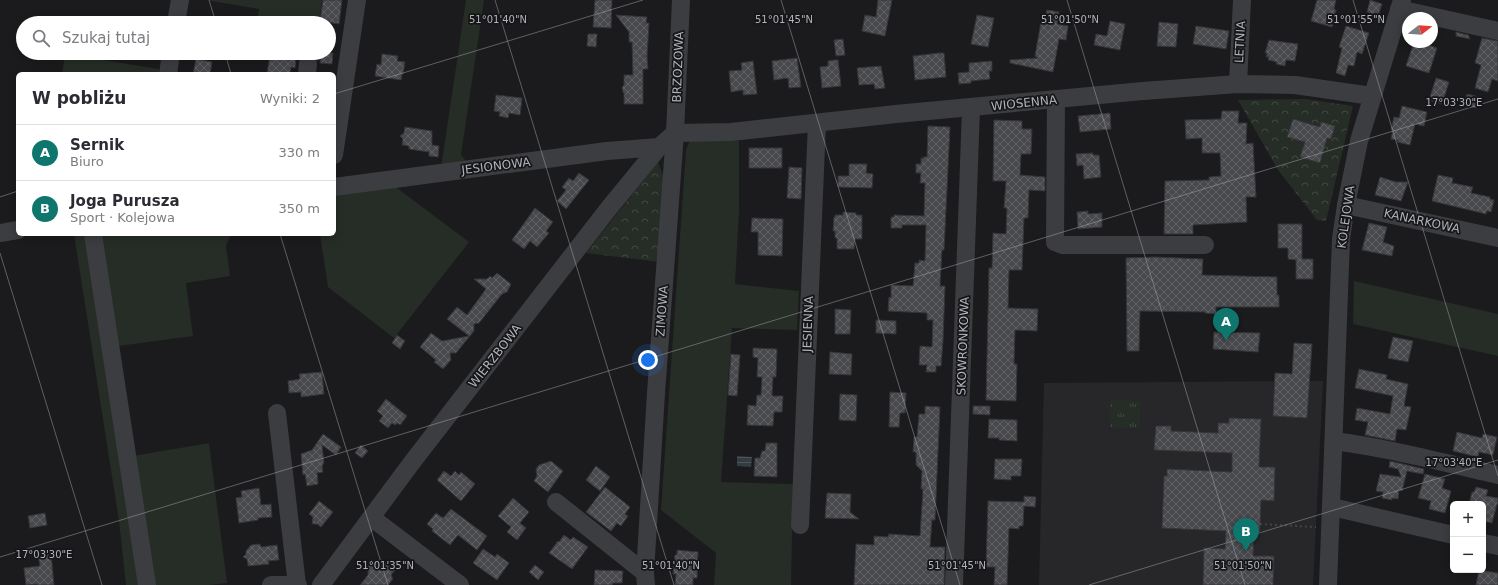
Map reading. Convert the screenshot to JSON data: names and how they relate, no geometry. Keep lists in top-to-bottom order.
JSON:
{
  "streets": {
    "street": [
      "LETNIA",
      "BRZOZOWA",
      "WIOSENNA",
      "JESIONOWA",
      "KOLEJOWA",
      "KANARKOWA",
      "ZIMOWA",
      "JESIENNA",
      "SKOWRONKOWA",
      "WIERZBOWA"
    ]
  },
  "crossings": [
    ["LETNIA", "WIOSENNA"],
    ["BRZOZOWA", "WIOSENNA"],
    ["BRZOZOWA", "ZIMOWA"],
    ["BRZOZOWA", "WIERZBOWA"],
    ["WIOSENNA", "KOLEJOWA"],
    ["WIOSENNA", "ZIMOWA"],
    ["WIOSENNA", "JESIENNA"],
    ["WIOSENNA", "SKOWRONKOWA"],
    ["WIOSENNA", "WIERZBOWA"],
    ["JESIONOWA", "WIERZBOWA"],
    ["KOLEJOWA", "KANARKOWA"],
    ["ZIMOWA", "WIERZBOWA"]
  ],
  "north": "right",
  "page": {
    "search": "Szukaj tutaj",
    "heading": ["W pobliżu", "Wyniki: 2"],
    "list": [
      {
        "mark": "A",
        "name": "Sernik",
        "note": "Biuro",
        "value": "330 m"
      },
      {
        "mark": "B",
        "name": "Joga Purusza",
        "note": "Sport · Kolejowa",
        "value": "350 m"
      }
    ],
    "pins": ["A", "B"],
    "map_buttons": ["+", "−"]
  },
  "coordinates": [
    "51°01'40\"N",
    "51°01'45\"N",
    "51°01'50\"N",
    "51°01'55\"N",
    "17°03'30\"E",
    "17°03'40\"E",
    "51°01'35\"N"
  ]
}
